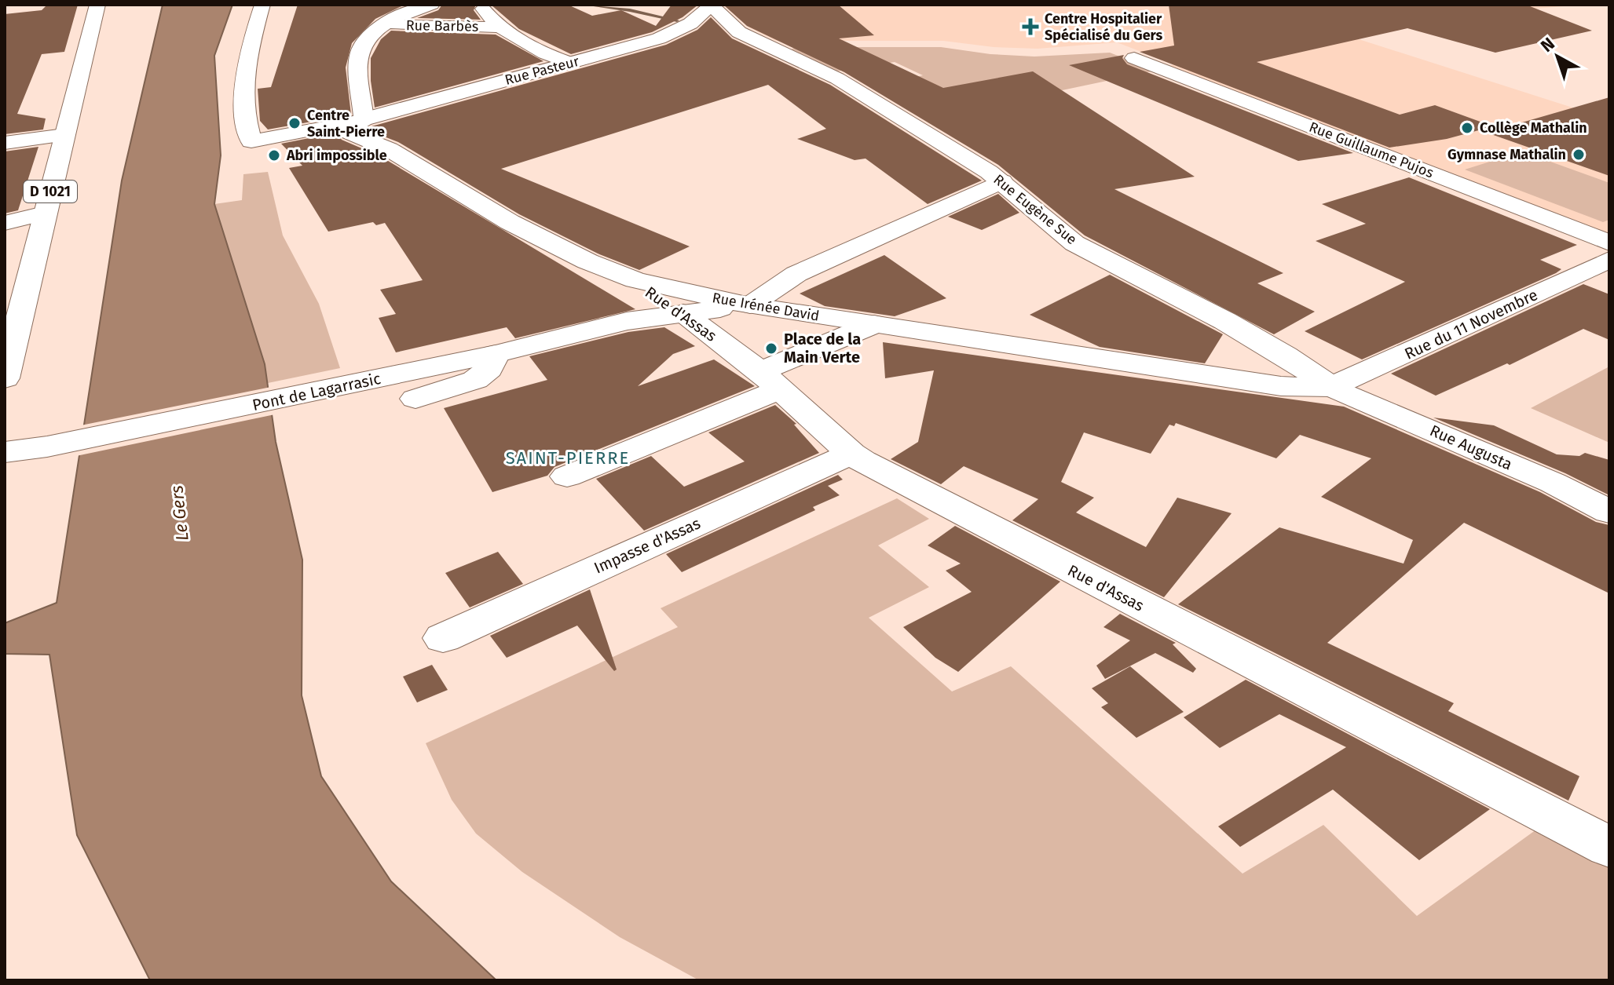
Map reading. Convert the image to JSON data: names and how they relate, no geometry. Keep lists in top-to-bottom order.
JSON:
{
  "streets": {
    "main road": [
      "Rue Barbès",
      "Rue Pasteur",
      "Rue Guillaume Pujos",
      "D 1021",
      "Rue Eugène Sue",
      "Rue Irénée David",
      "Rue d'Assas",
      "Rue du 11 Novembre",
      "Pont de Lagarrasic",
      "Rue Augusta",
      "Impasse d'Assas"
    ]
  },
  "crossings": [
    ["Rue Barbès", "Rue Pasteur"],
    ["Rue Barbès", "Rue Irénée David"],
    ["Rue Pasteur", "Rue Eugène Sue"],
    ["Rue Pasteur", "Rue Irénée David"],
    ["Rue Eugène Sue", "Rue Irénée David"],
    ["Rue Eugène Sue", "Rue du 11 Novembre"],
    ["Rue Eugène Sue", "Rue Augusta"],
    ["Rue Irénée David", "Rue d'Assas"],
    ["Rue Irénée David", "Rue du 11 Novembre"],
    ["Rue Irénée David", "Pont de Lagarrasic"],
    ["Rue Irénée David", "Rue Augusta"],
    ["Rue d'Assas", "Pont de Lagarrasic"],
    ["Rue d'Assas", "Impasse d'Assas"],
    ["Rue du 11 Novembre", "Rue Augusta"]
  ],
  "districts": ["SAINT-PIERRE"],
  "water": ["Le Gers"],
  "places": {
    "health": ["Centre Hospitalier Spécialisé du Gers"],
    "other": [
      "Centre Saint-Pierre",
      "Collège Mathalin",
      "Gymnase Mathalin",
      "Abri impossible",
      "Place de la Main Verte"
    ]
  },
  "north": "top left"
}
